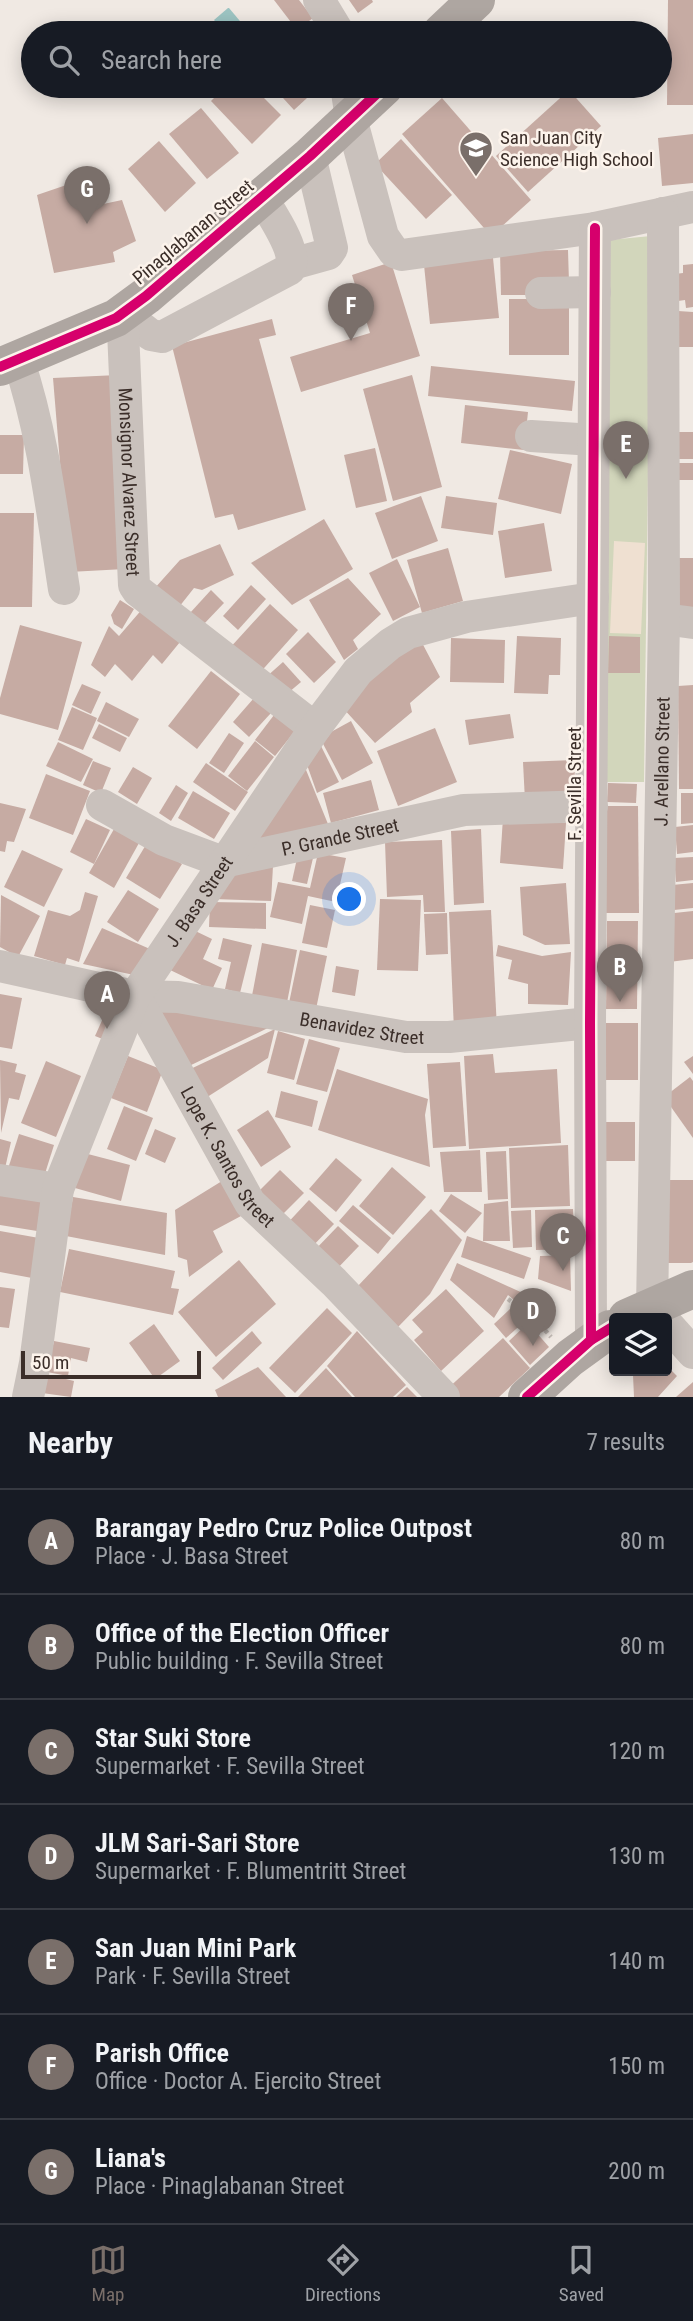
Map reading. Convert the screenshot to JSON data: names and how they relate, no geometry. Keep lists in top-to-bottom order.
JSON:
{
  "streets": {
    "main road": ["Pinaglabanan Street"],
    "street": [
      "Monsignor Alvarez Street",
      "J. Arellano Street",
      "F. Sevilla Street",
      "P. Grande Street",
      "J. Basa Street",
      "Benavidez Street",
      "Lope K. Santos Street"
    ]
  },
  "crossings": [
    ["Pinaglabanan Street", "Monsignor Alvarez Street"],
    ["Monsignor Alvarez Street", "J. Basa Street"],
    ["F. Sevilla Street", "P. Grande Street"],
    ["F. Sevilla Street", "J. Basa Street"],
    ["F. Sevilla Street", "Benavidez Street"],
    ["P. Grande Street", "J. Basa Street"],
    ["J. Basa Street", "Benavidez Street"],
    ["J. Basa Street", "Lope K. Santos Street"],
    ["Benavidez Street", "Lope K. Santos Street"]
  ],
  "places": {
    "school or university": ["San Juan City Science High School"]
  },
  "scale_bar": "50 m",
  "page": {
    "search": "Search here",
    "pins": [
      "G",
      "F",
      "E",
      "B",
      "A",
      "C",
      "D"
    ],
    "scale": "50 m",
    "heading": ["Nearby", "7 results"],
    "list": [
      {
        "mark": "A",
        "name": "Barangay Pedro Cruz Police Outpost",
        "note": "Place · J. Basa Street",
        "value": "80 m"
      },
      {
        "mark": "B",
        "name": "Office of the Election Officer",
        "note": "Public building · F. Sevilla Street",
        "value": "80 m"
      },
      {
        "mark": "C",
        "name": "Star Suki Store",
        "note": "Supermarket · F. Sevilla Street",
        "value": "120 m"
      },
      {
        "mark": "D",
        "name": "JLM Sari-Sari Store",
        "note": "Supermarket · F. Blumentritt Street",
        "value": "130 m"
      },
      {
        "mark": "E",
        "name": "San Juan Mini Park",
        "note": "Park · F. Sevilla Street",
        "value": "140 m"
      },
      {
        "mark": "F",
        "name": "Parish Office",
        "note": "Office · Doctor A. Ejercito Street",
        "value": "150 m"
      },
      {
        "mark": "G",
        "name": "Liana's",
        "note": "Place · Pinaglabanan Street",
        "value": "200 m"
      }
    ],
    "nav": ["Map", "Directions", "Saved"]
  }
}
